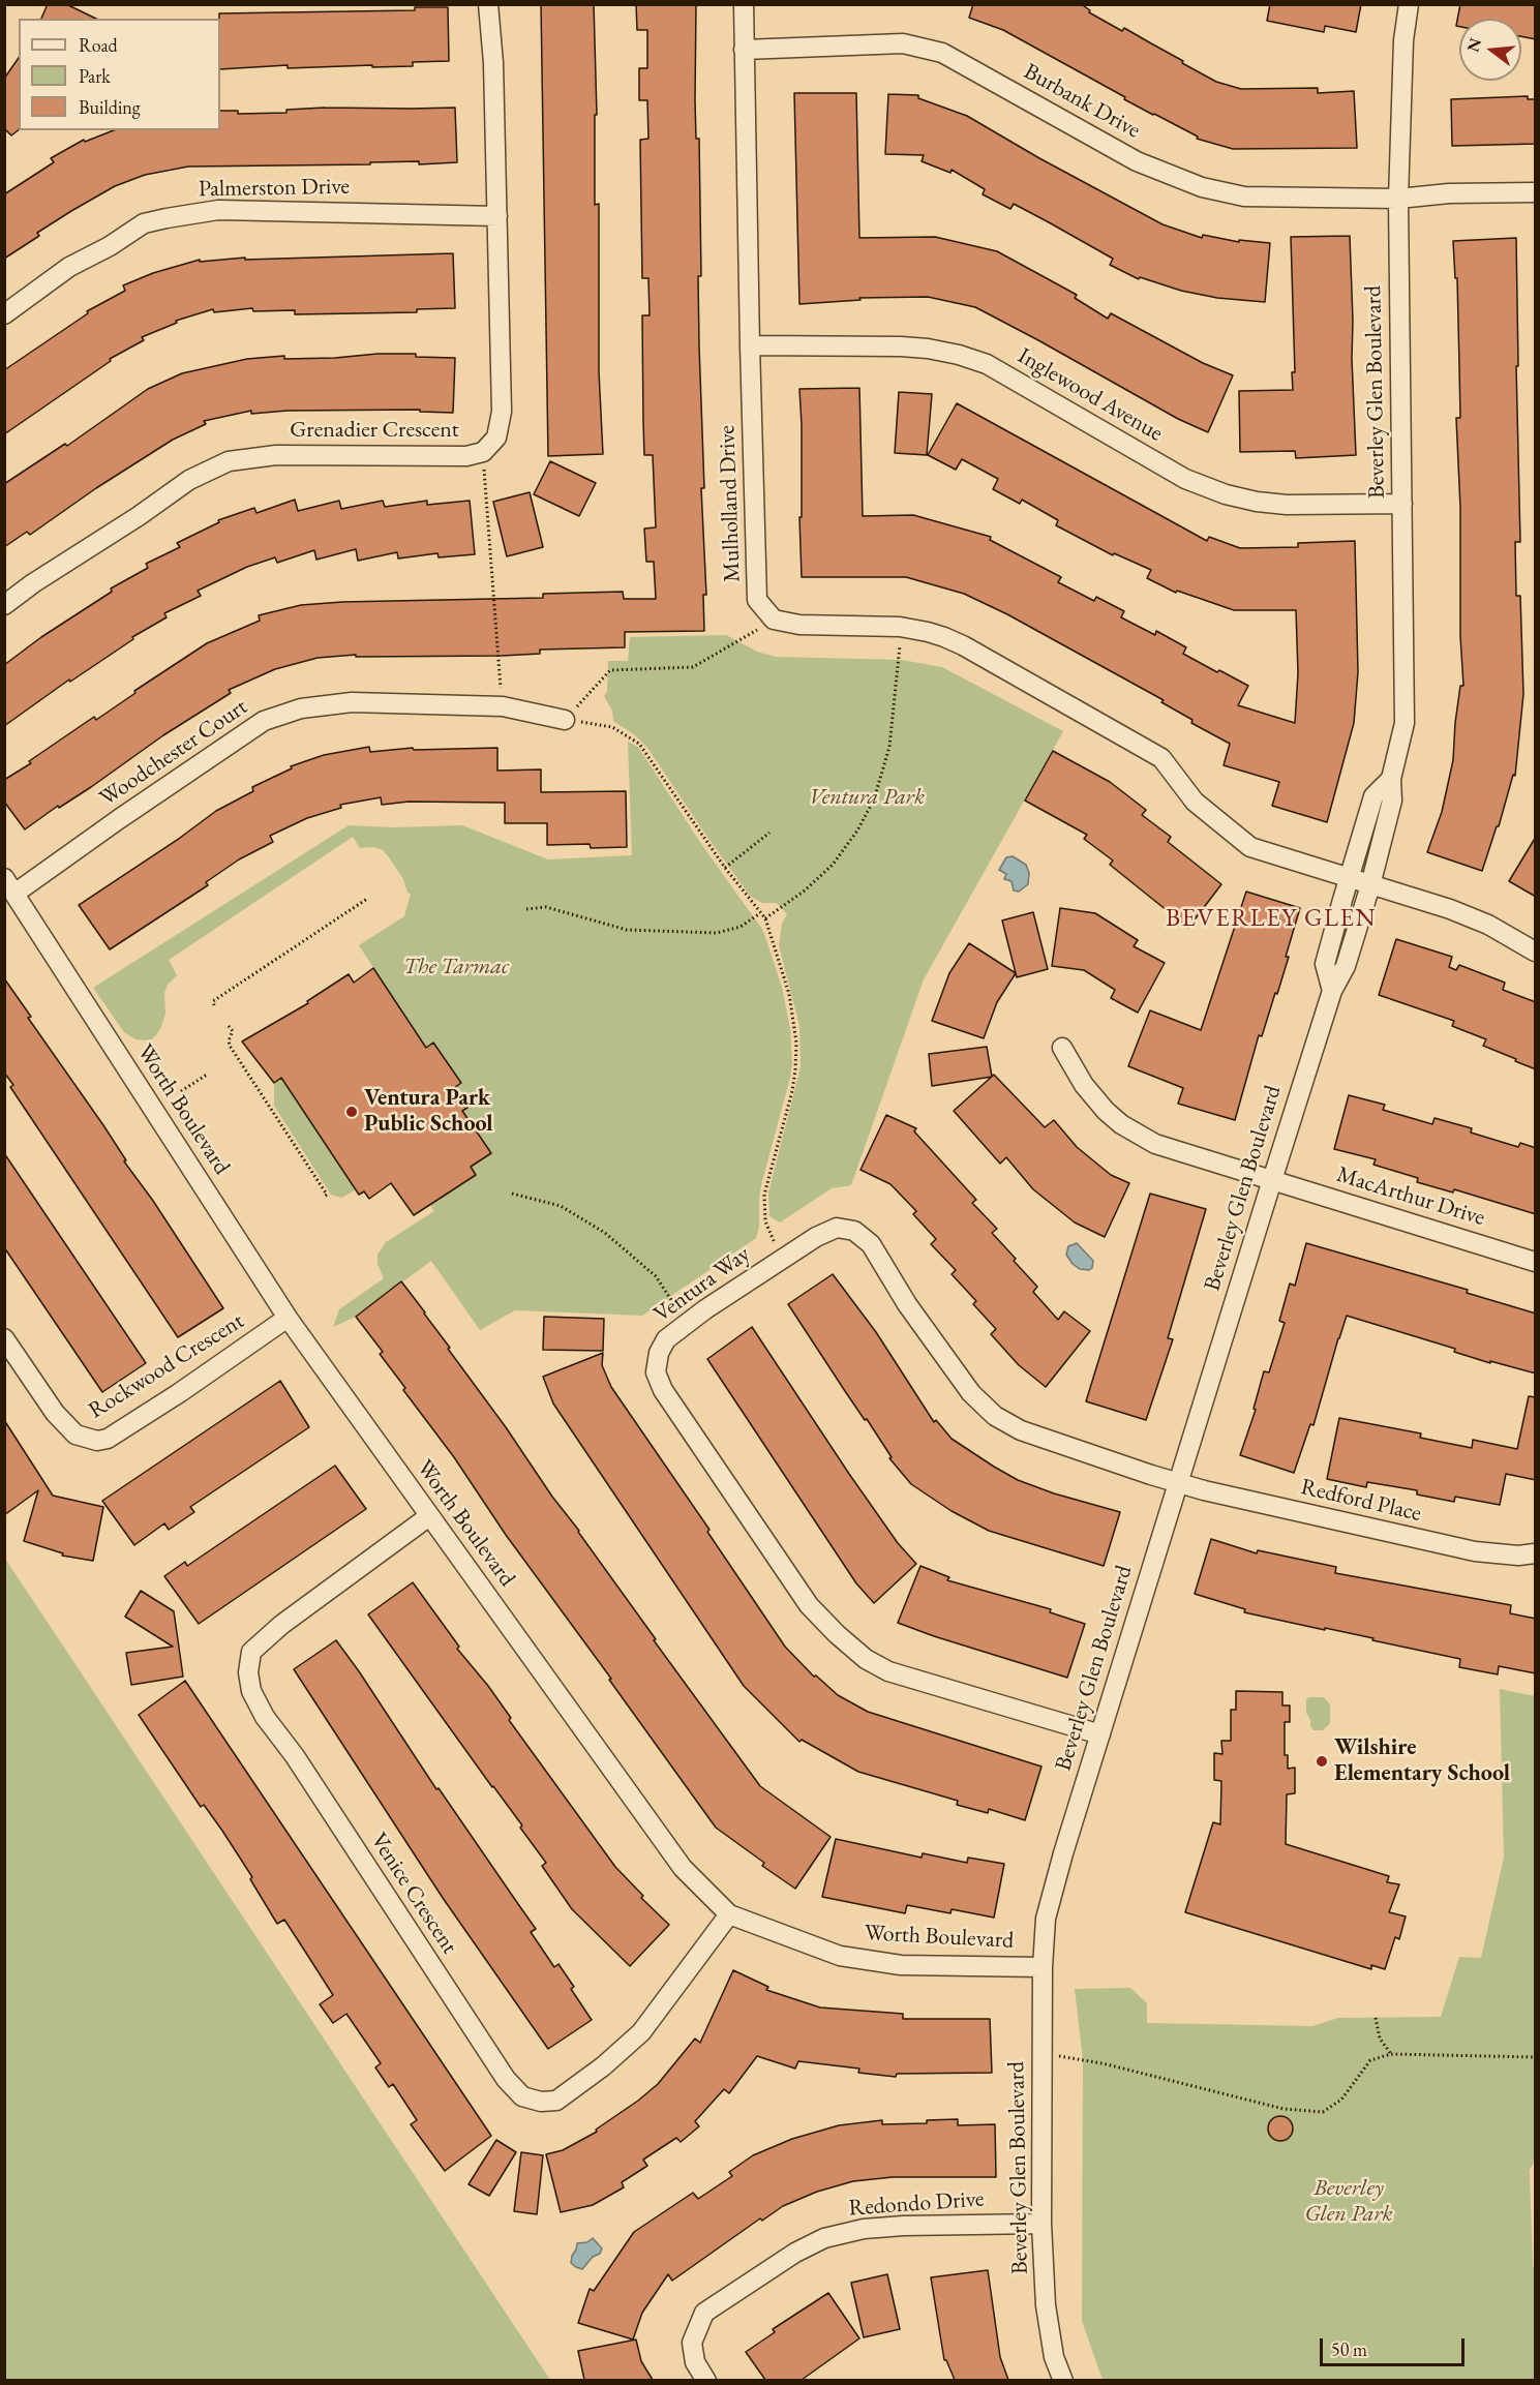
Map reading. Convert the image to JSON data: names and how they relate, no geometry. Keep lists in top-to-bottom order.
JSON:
{
  "streets": {
    "street": [
      "Burbank Drive",
      "Palmerston Drive",
      "Beverley Glen Boulevard",
      "Inglewood Avenue",
      "Grenadier Crescent",
      "Mulholland Drive",
      "Woodchester Court",
      "Worth Boulevard",
      "MacArthur Drive",
      "Ventura Way",
      "Rockwood Crescent",
      "Redford Place",
      "Venice Crescent",
      "Redondo Drive"
    ]
  },
  "crossings": [
    ["Burbank Drive", "Beverley Glen Boulevard"],
    ["Burbank Drive", "Mulholland Drive"],
    ["Palmerston Drive", "Grenadier Crescent"],
    ["Beverley Glen Boulevard", "Inglewood Avenue"],
    ["Beverley Glen Boulevard", "Worth Boulevard"],
    ["Beverley Glen Boulevard", "MacArthur Drive"],
    ["Beverley Glen Boulevard", "Ventura Way"],
    ["Beverley Glen Boulevard", "Redford Place"],
    ["Beverley Glen Boulevard", "Redondo Drive"],
    ["Inglewood Avenue", "Mulholland Drive"],
    ["Woodchester Court", "Worth Boulevard"],
    ["Worth Boulevard", "Rockwood Crescent"],
    ["Worth Boulevard", "Venice Crescent"],
    ["Ventura Way", "Redford Place"]
  ],
  "districts": ["BEVERLEY GLEN"],
  "parks": ["Ventura Park", "The Tarmac", "Beverley Glen Park"],
  "places": ["Ventura Park Public School", "Wilshire Elementary School"],
  "legend": ["Road", "Park", "Building"],
  "scale_bar": "50 m",
  "north": "left"
}
